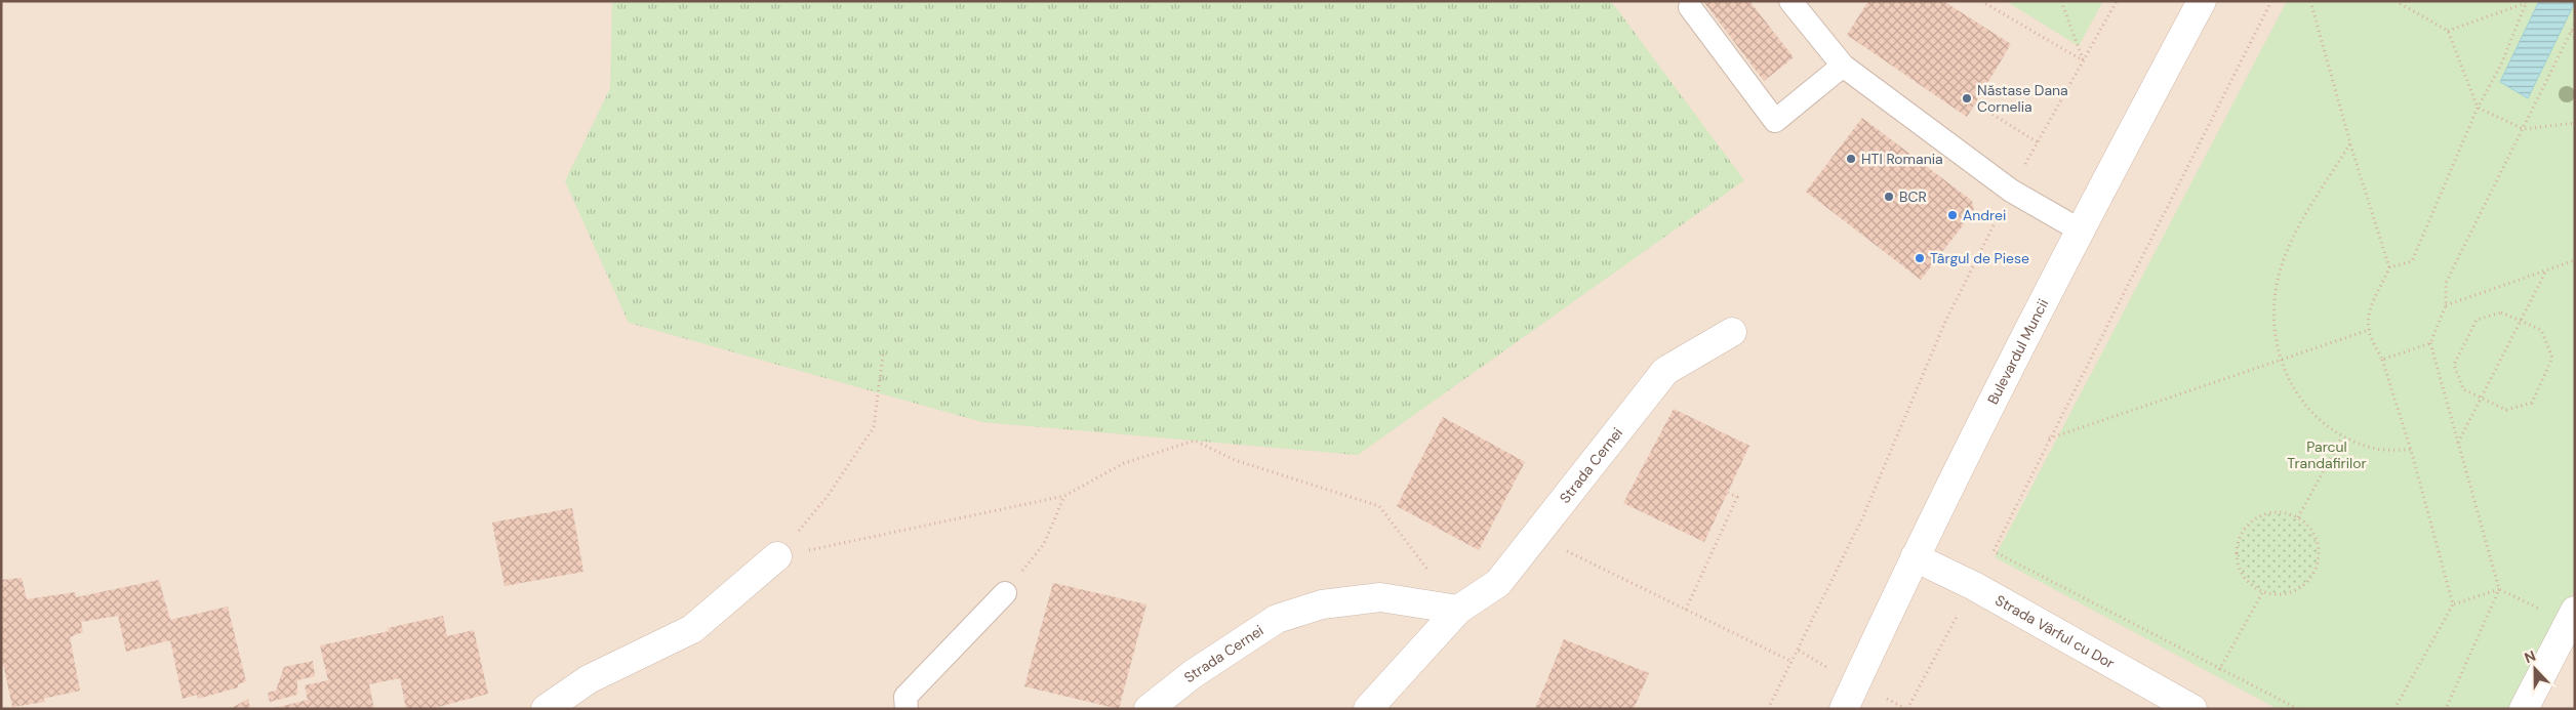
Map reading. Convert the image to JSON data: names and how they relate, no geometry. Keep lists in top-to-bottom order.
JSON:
{
  "streets": {
    "street": ["Bulevardul Muncii", "Strada Cernei", "Strada Vârful cu Dor"]
  },
  "crossings": [
    ["Bulevardul Muncii", "Strada Vârful cu Dor"]
  ],
  "parks": ["Parcul Trandafirilor"],
  "places": [
    "Năstase Dana Cornelia",
    "HTI Romania",
    "BCR",
    "Andrei",
    "Târgul de Piese"
  ],
  "north": "top"
}
